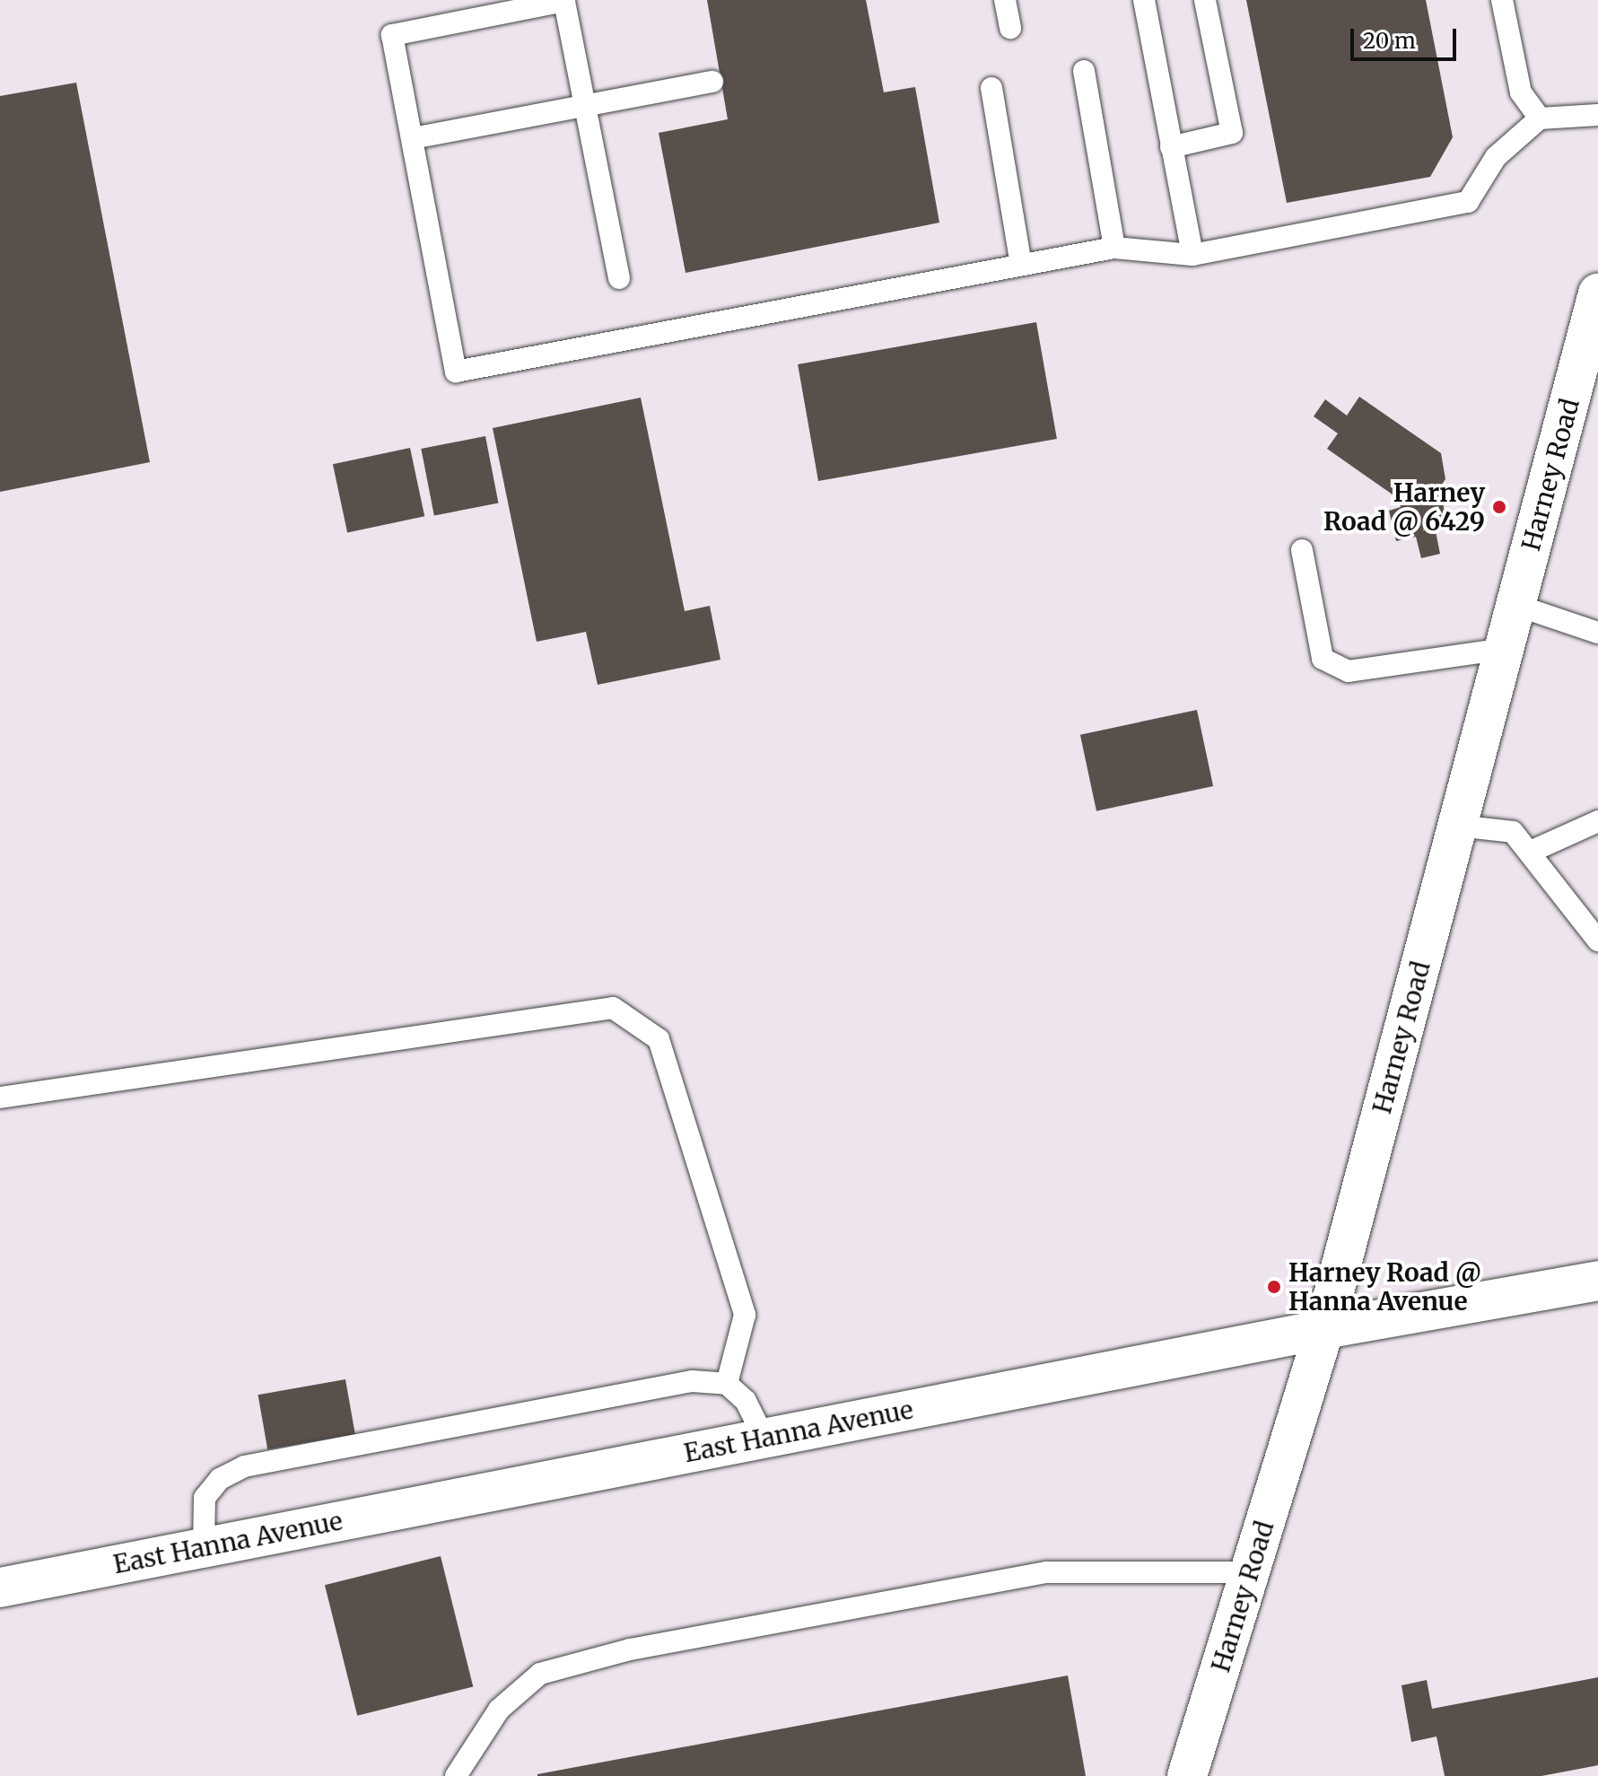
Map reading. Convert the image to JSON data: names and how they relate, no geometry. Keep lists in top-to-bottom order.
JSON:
{
  "streets": {
    "street": ["Harney Road", "East Hanna Avenue"]
  },
  "crossings": [
    ["Harney Road", "East Hanna Avenue"]
  ],
  "places": ["Harney Road @ 6429", "Harney Road @ Hanna Avenue"],
  "scale_bar": "20 m"
}
